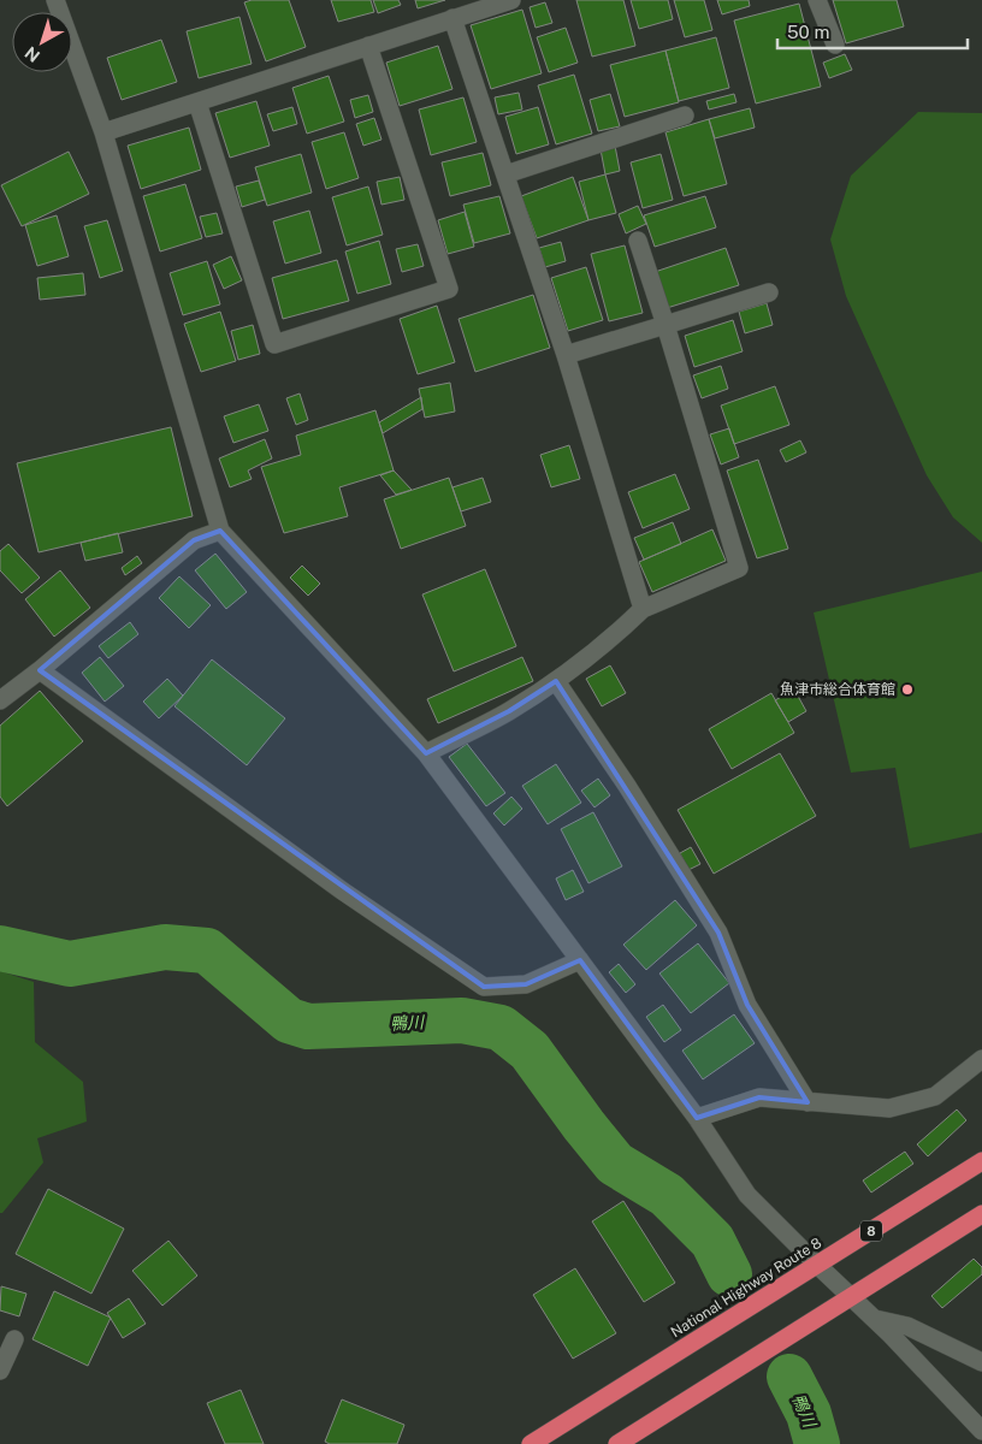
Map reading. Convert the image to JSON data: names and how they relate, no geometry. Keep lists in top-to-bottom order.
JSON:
{
  "streets": {
    "highway": ["8", "National Highway Route 8"]
  },
  "water": ["鴨川"],
  "places": ["魚津市総合体育館"],
  "scale_bar": "50 m",
  "north": "bottom left"
}
